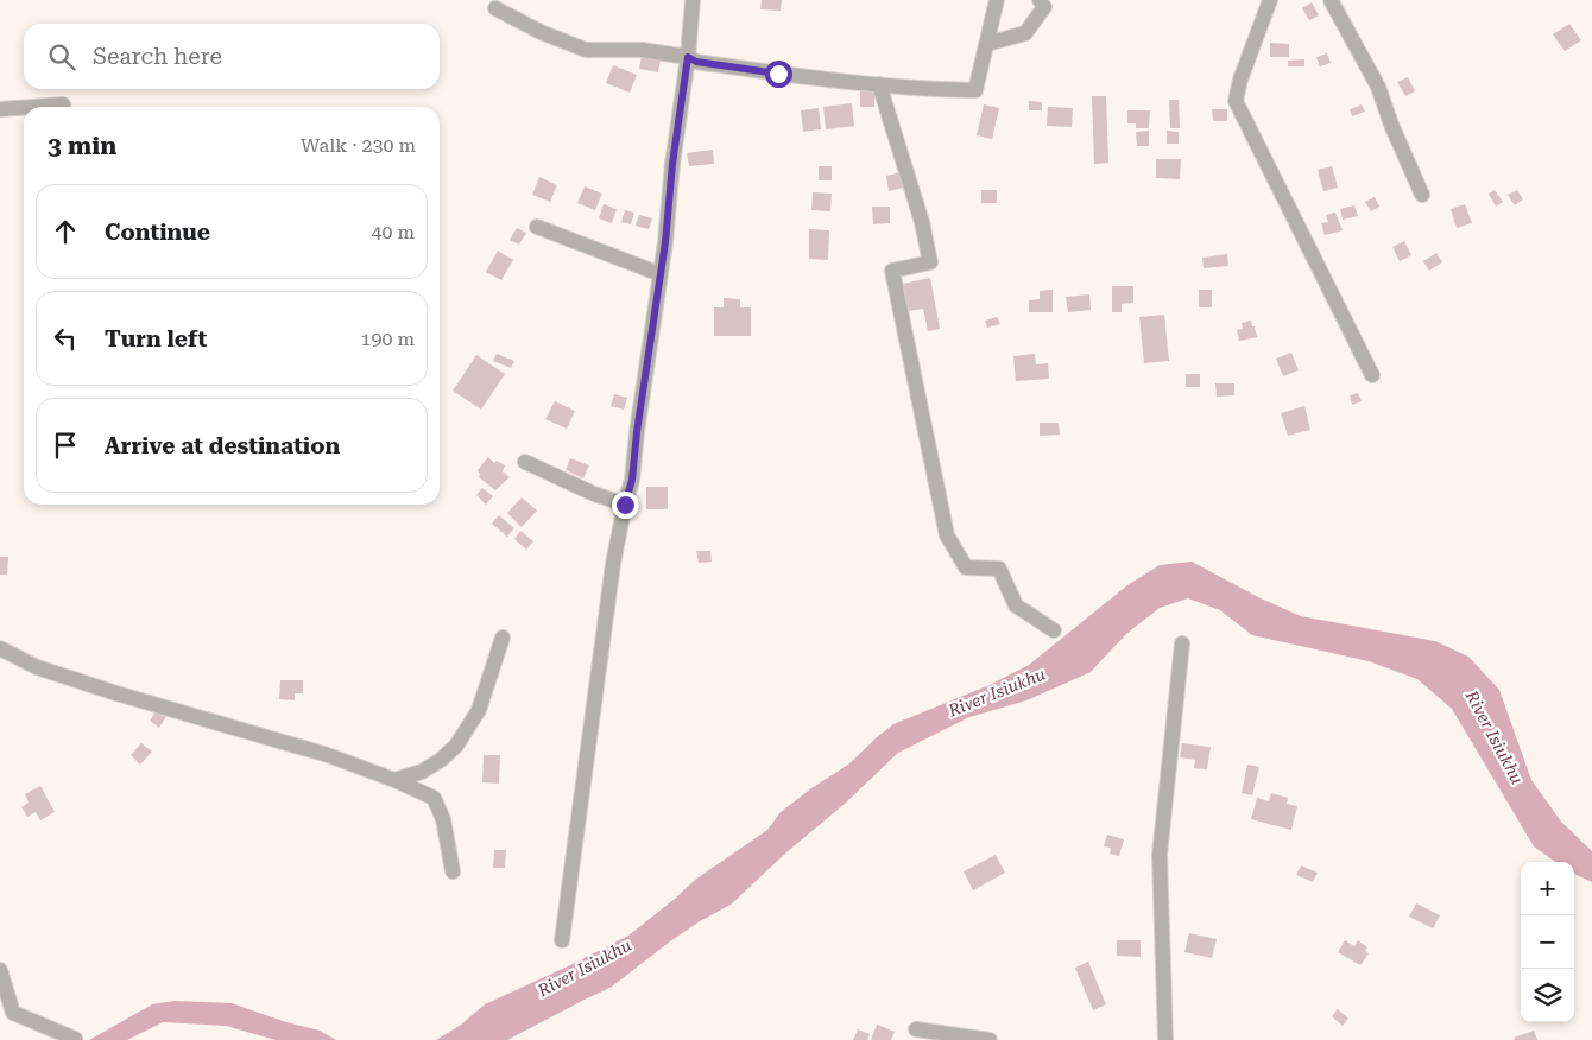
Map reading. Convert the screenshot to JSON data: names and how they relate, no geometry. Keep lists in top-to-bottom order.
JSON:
{
  "water": ["River Isiukhu"],
  "page": {
    "search": "Search here",
    "heading": ["3 min", "Walk · 230 m"],
    "list": [
      ["Continue", "40 m"],
      ["Turn left", "190 m"],
      "Arrive at destination"
    ],
    "map_buttons": ["+", "−"]
  }
}
